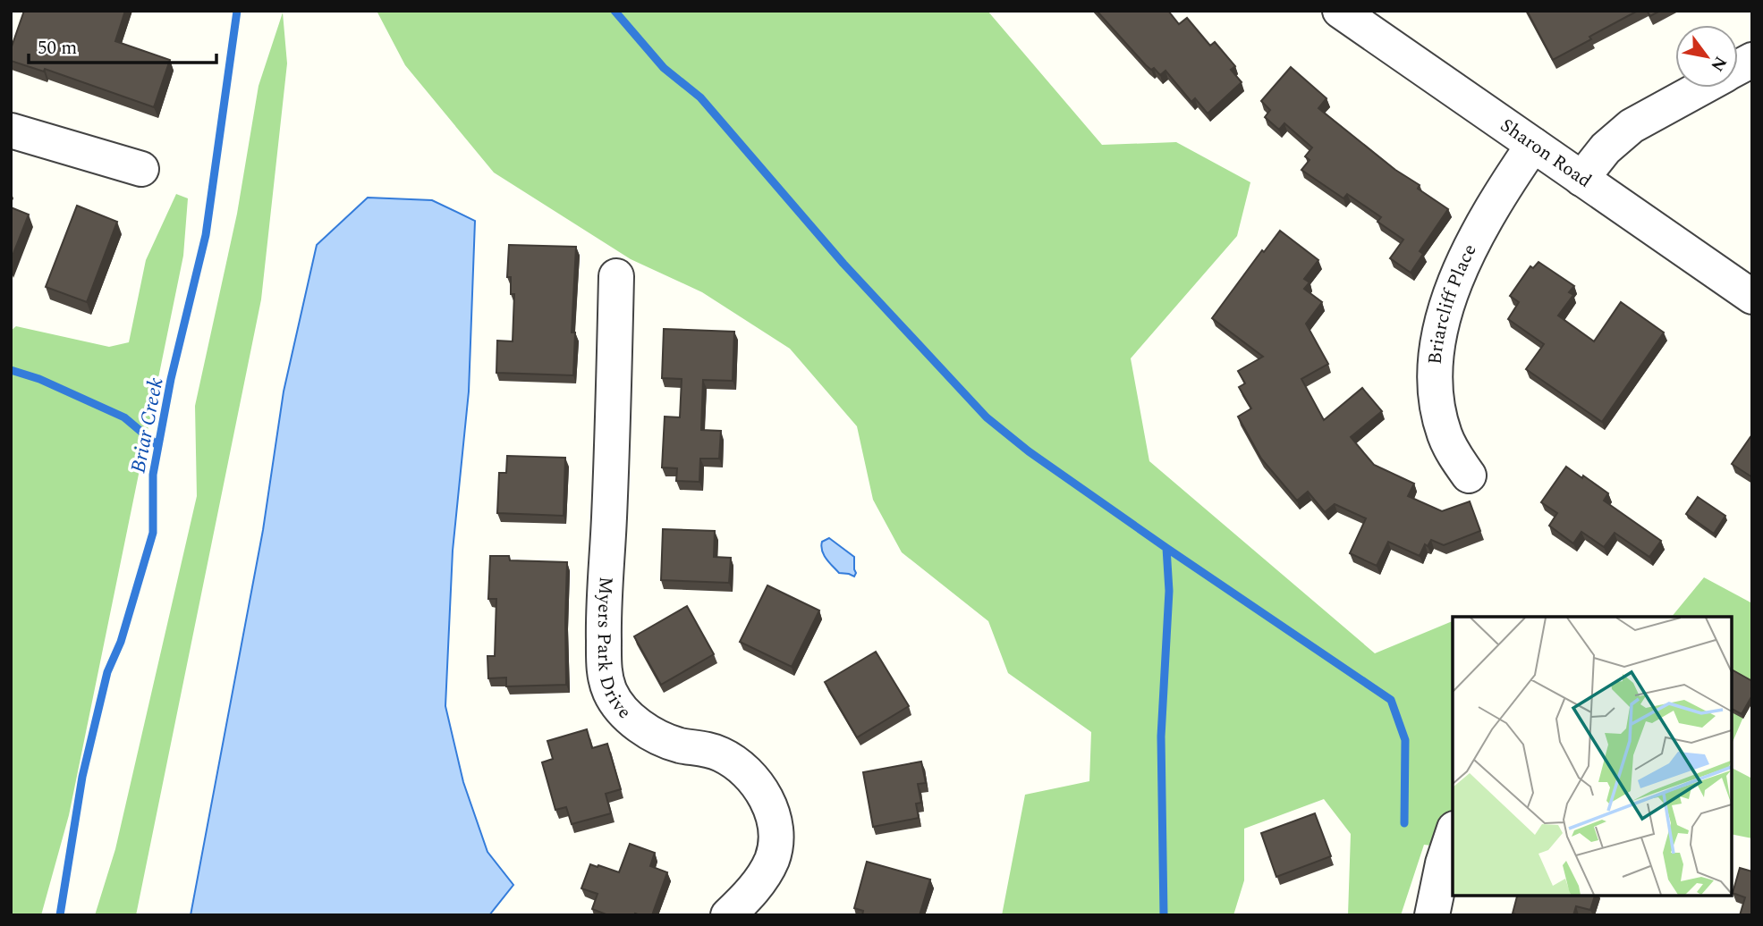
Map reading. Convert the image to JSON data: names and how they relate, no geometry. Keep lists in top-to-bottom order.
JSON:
{
  "streets": {
    "street": ["Sharon Road", "Briarcliff Place", "Myers Park Drive"]
  },
  "crossings": [
    ["Sharon Road", "Briarcliff Place"]
  ],
  "water": ["Briar Creek"],
  "scale_bar": "50 m",
  "north": "bottom right"
}
